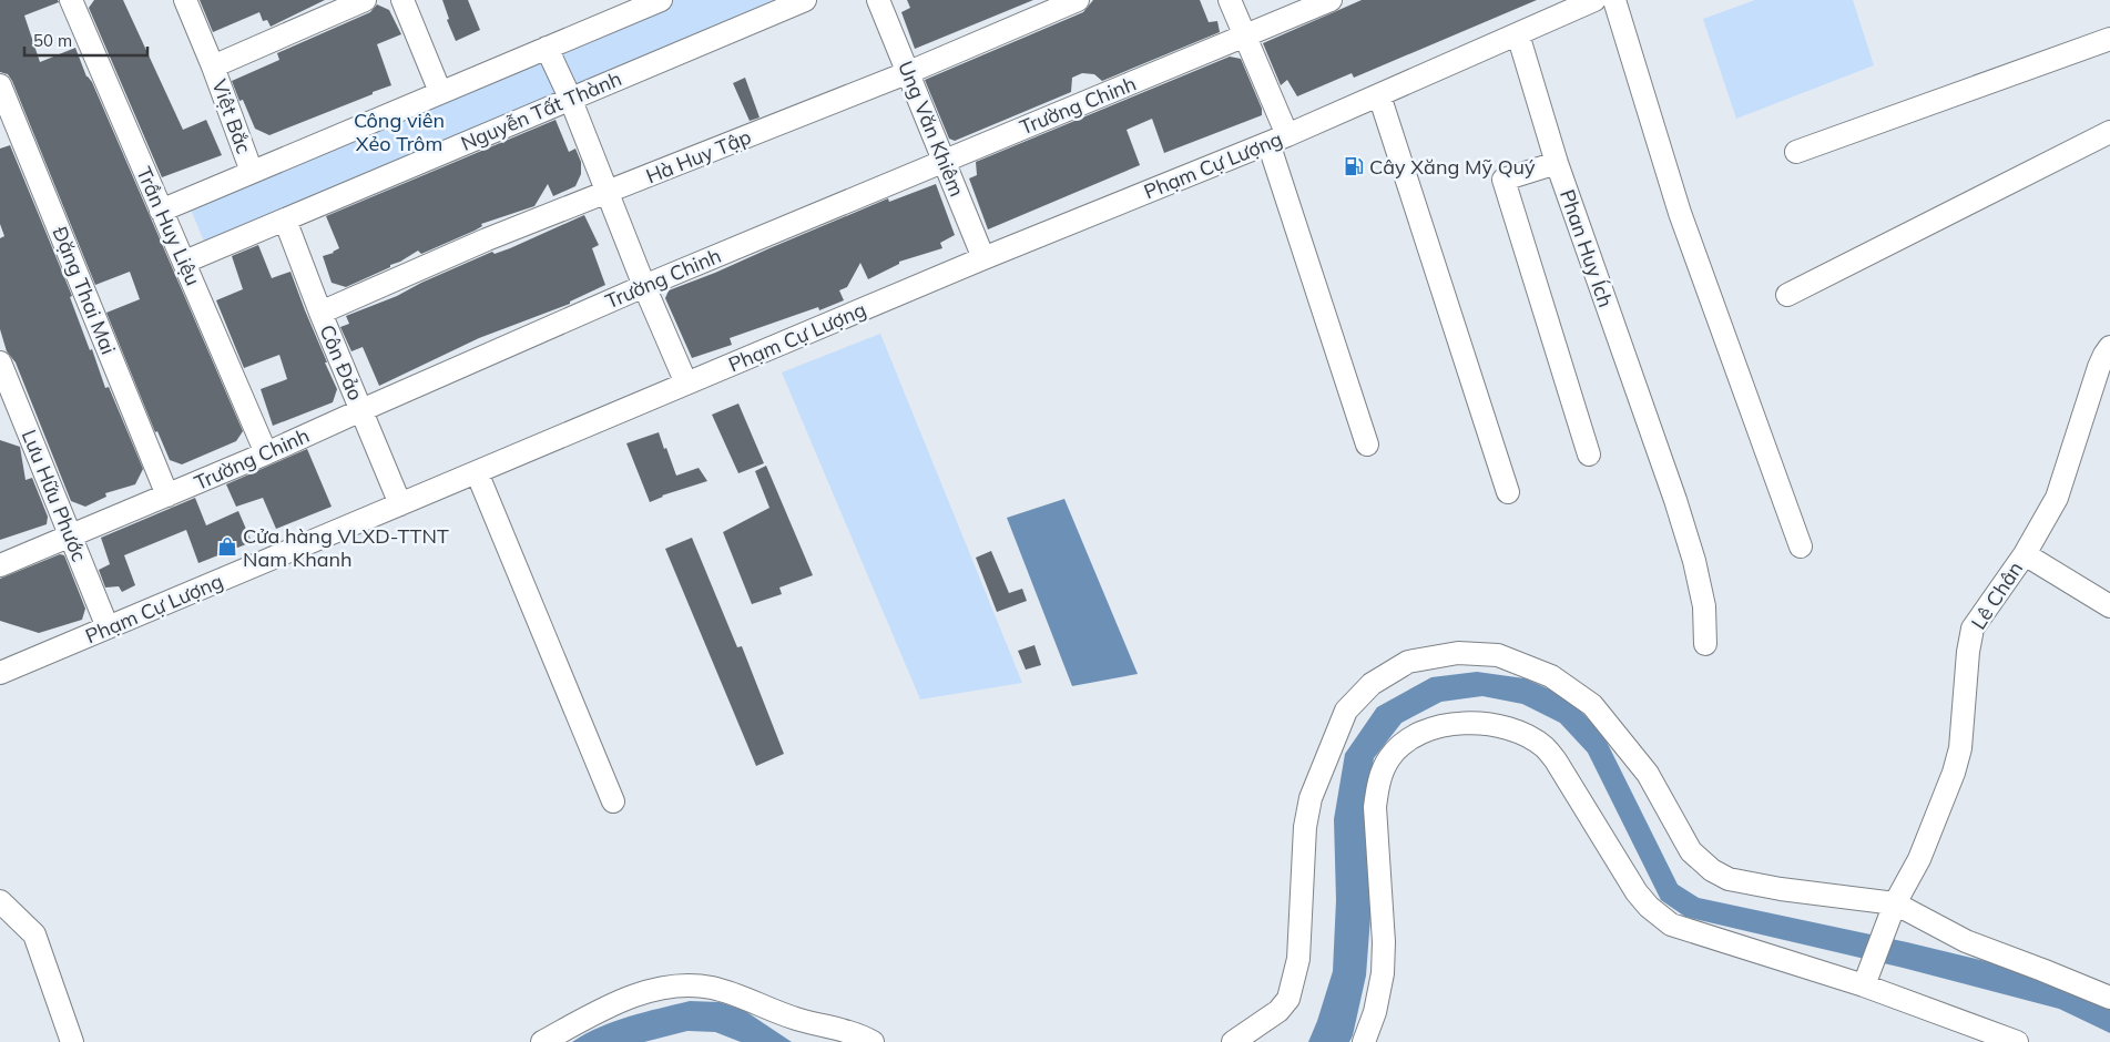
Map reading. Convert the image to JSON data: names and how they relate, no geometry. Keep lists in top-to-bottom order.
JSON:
{
  "streets": {
    "street": [
      "Trường Chinh",
      "Nguyễn Tất Thành",
      "Việt Bắc",
      "Ung Văn Khiêm",
      "Hà Huy Tập",
      "Phạm Cự Lượng",
      "Trần Huy Liệu",
      "Phan Huy Ích",
      "Đặng Thai Mai",
      "Côn Đảo",
      "Lưu Hữu Phước",
      "Lê Chân"
    ]
  },
  "crossings": [
    ["Trường Chinh", "Ung Văn Khiêm"],
    ["Trường Chinh", "Trần Huy Liệu"],
    ["Trường Chinh", "Đặng Thai Mai"],
    ["Trường Chinh", "Côn Đảo"],
    ["Trường Chinh", "Lưu Hữu Phước"],
    ["Nguyễn Tất Thành", "Trần Huy Liệu"],
    ["Nguyễn Tất Thành", "Côn Đảo"],
    ["Ung Văn Khiêm", "Hà Huy Tập"],
    ["Ung Văn Khiêm", "Phạm Cự Lượng"],
    ["Hà Huy Tập", "Côn Đảo"],
    ["Phạm Cự Lượng", "Phan Huy Ích"],
    ["Phạm Cự Lượng", "Côn Đảo"],
    ["Phạm Cự Lượng", "Lưu Hữu Phước"]
  ],
  "parks": ["Công viên Xẻo Trôm"],
  "places": {
    "fuel station": ["Cây Xăng Mỹ Quý"],
    "shop": ["Cửa hàng VLXD-TTNT Nam Khanh"]
  },
  "scale_bar": "50 m"
}
